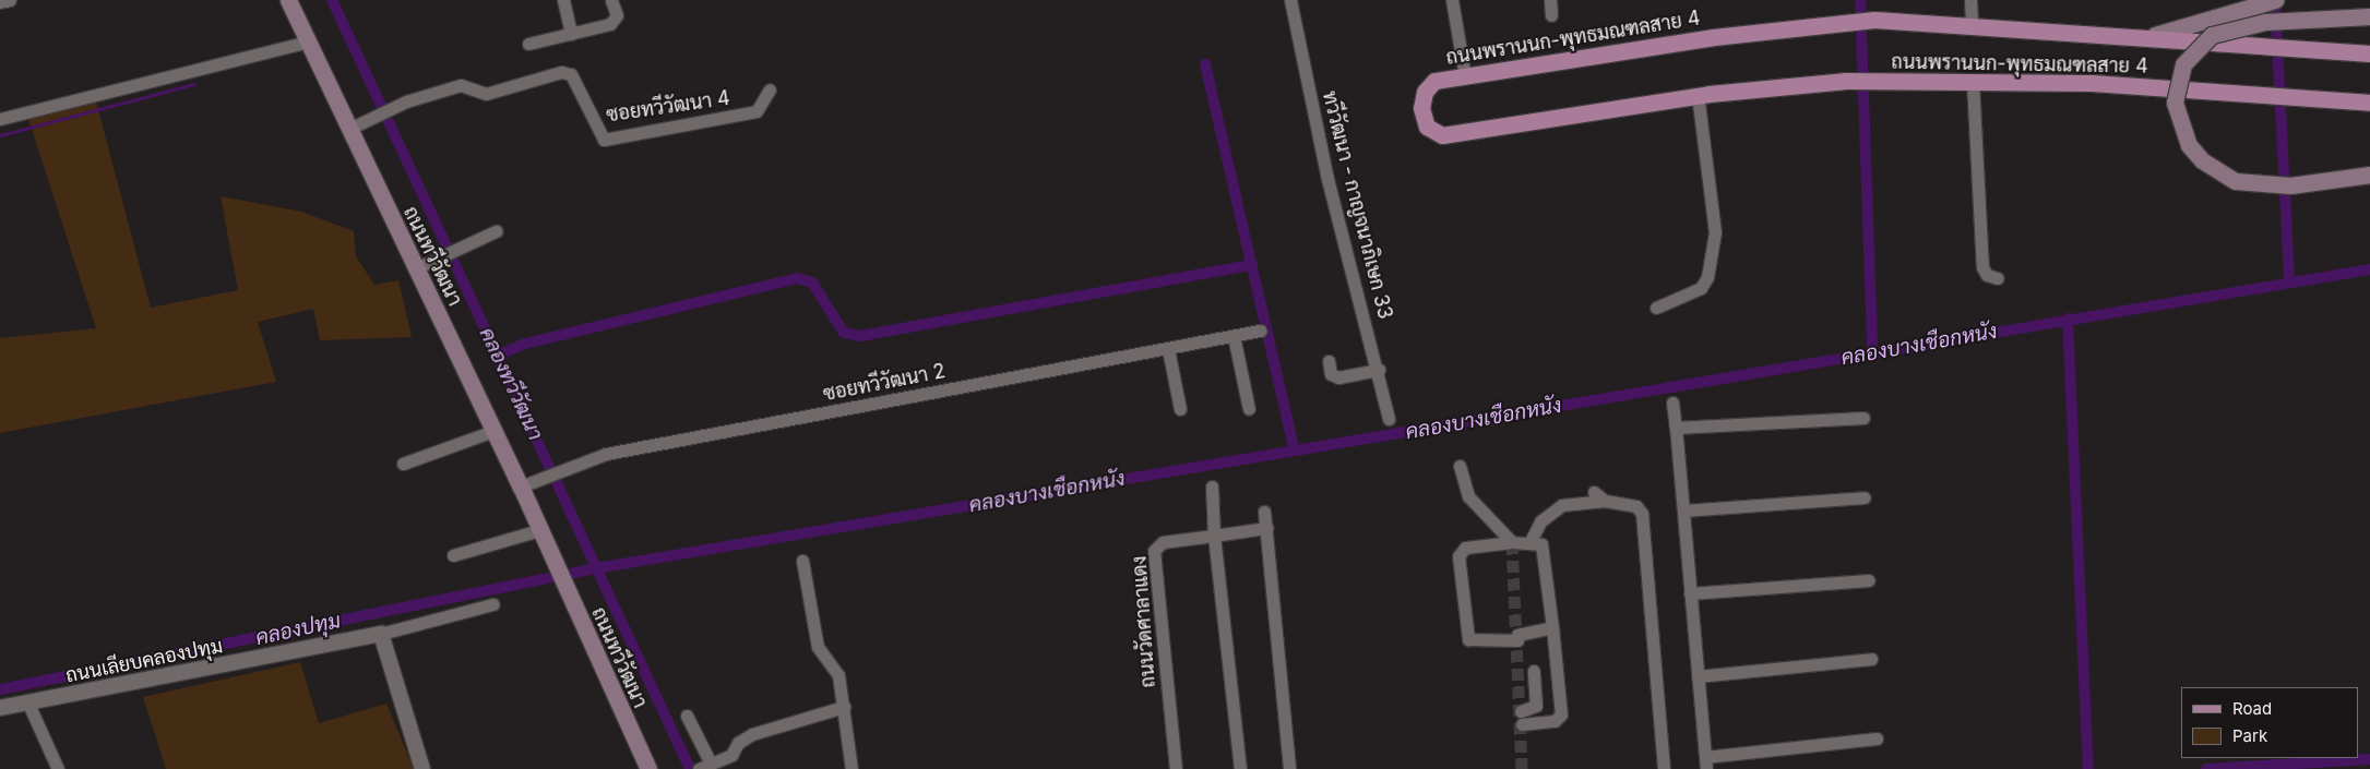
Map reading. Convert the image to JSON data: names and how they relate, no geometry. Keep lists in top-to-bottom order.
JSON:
{
  "streets": {
    "main road": ["ถนนพรานนก-พุทธมณฑลสาย 4", "ถนนทวีวัฒนา"],
    "street": [
      "ซอยทวีวัฒนา 4",
      "ทวีวัฒนา - กาญจนาภิเษก 33",
      "ซอยทวีวัฒนา 2",
      "ถนนวัดศาลาแดง",
      "ถนนเลียบคลองปทุม"
    ]
  },
  "crossings": [
    ["ซอยทวีวัฒนา 4", "ถนนทวีวัฒนา"],
    ["ถนนทวีวัฒนา", "ซอยทวีวัฒนา 2"]
  ],
  "water": ["คลองบางเชือกหนัง", "คลองทวีวัฒนา", "คลองปทุม"],
  "legend": ["Road", "Park"]
}
